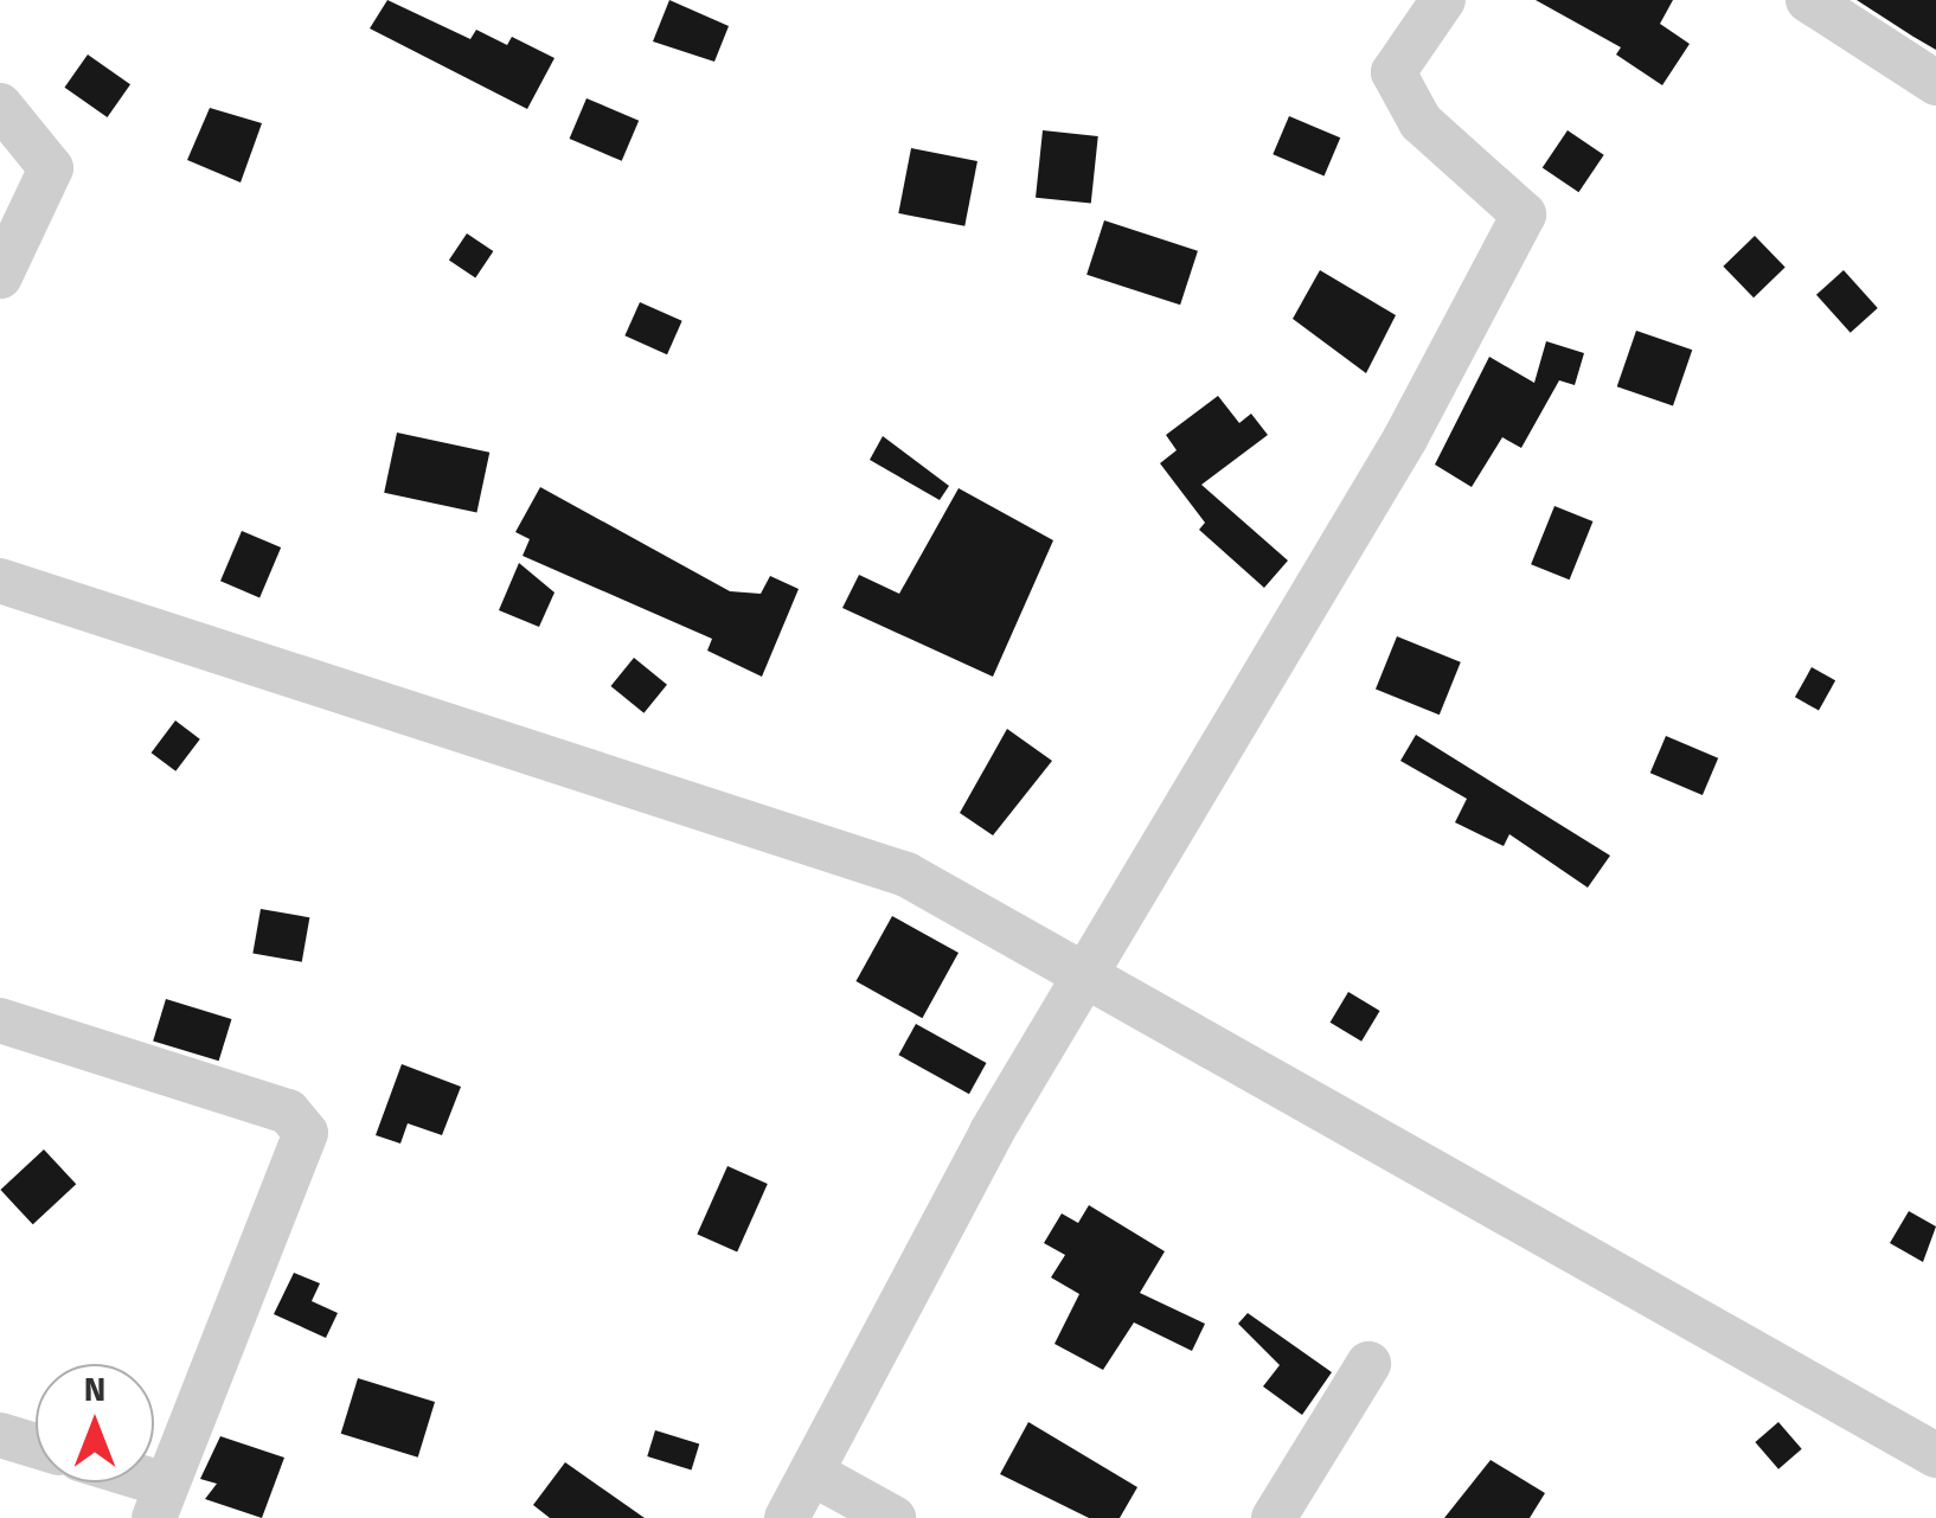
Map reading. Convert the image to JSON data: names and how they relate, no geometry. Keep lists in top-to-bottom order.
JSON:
{
  "north": "top"
}
